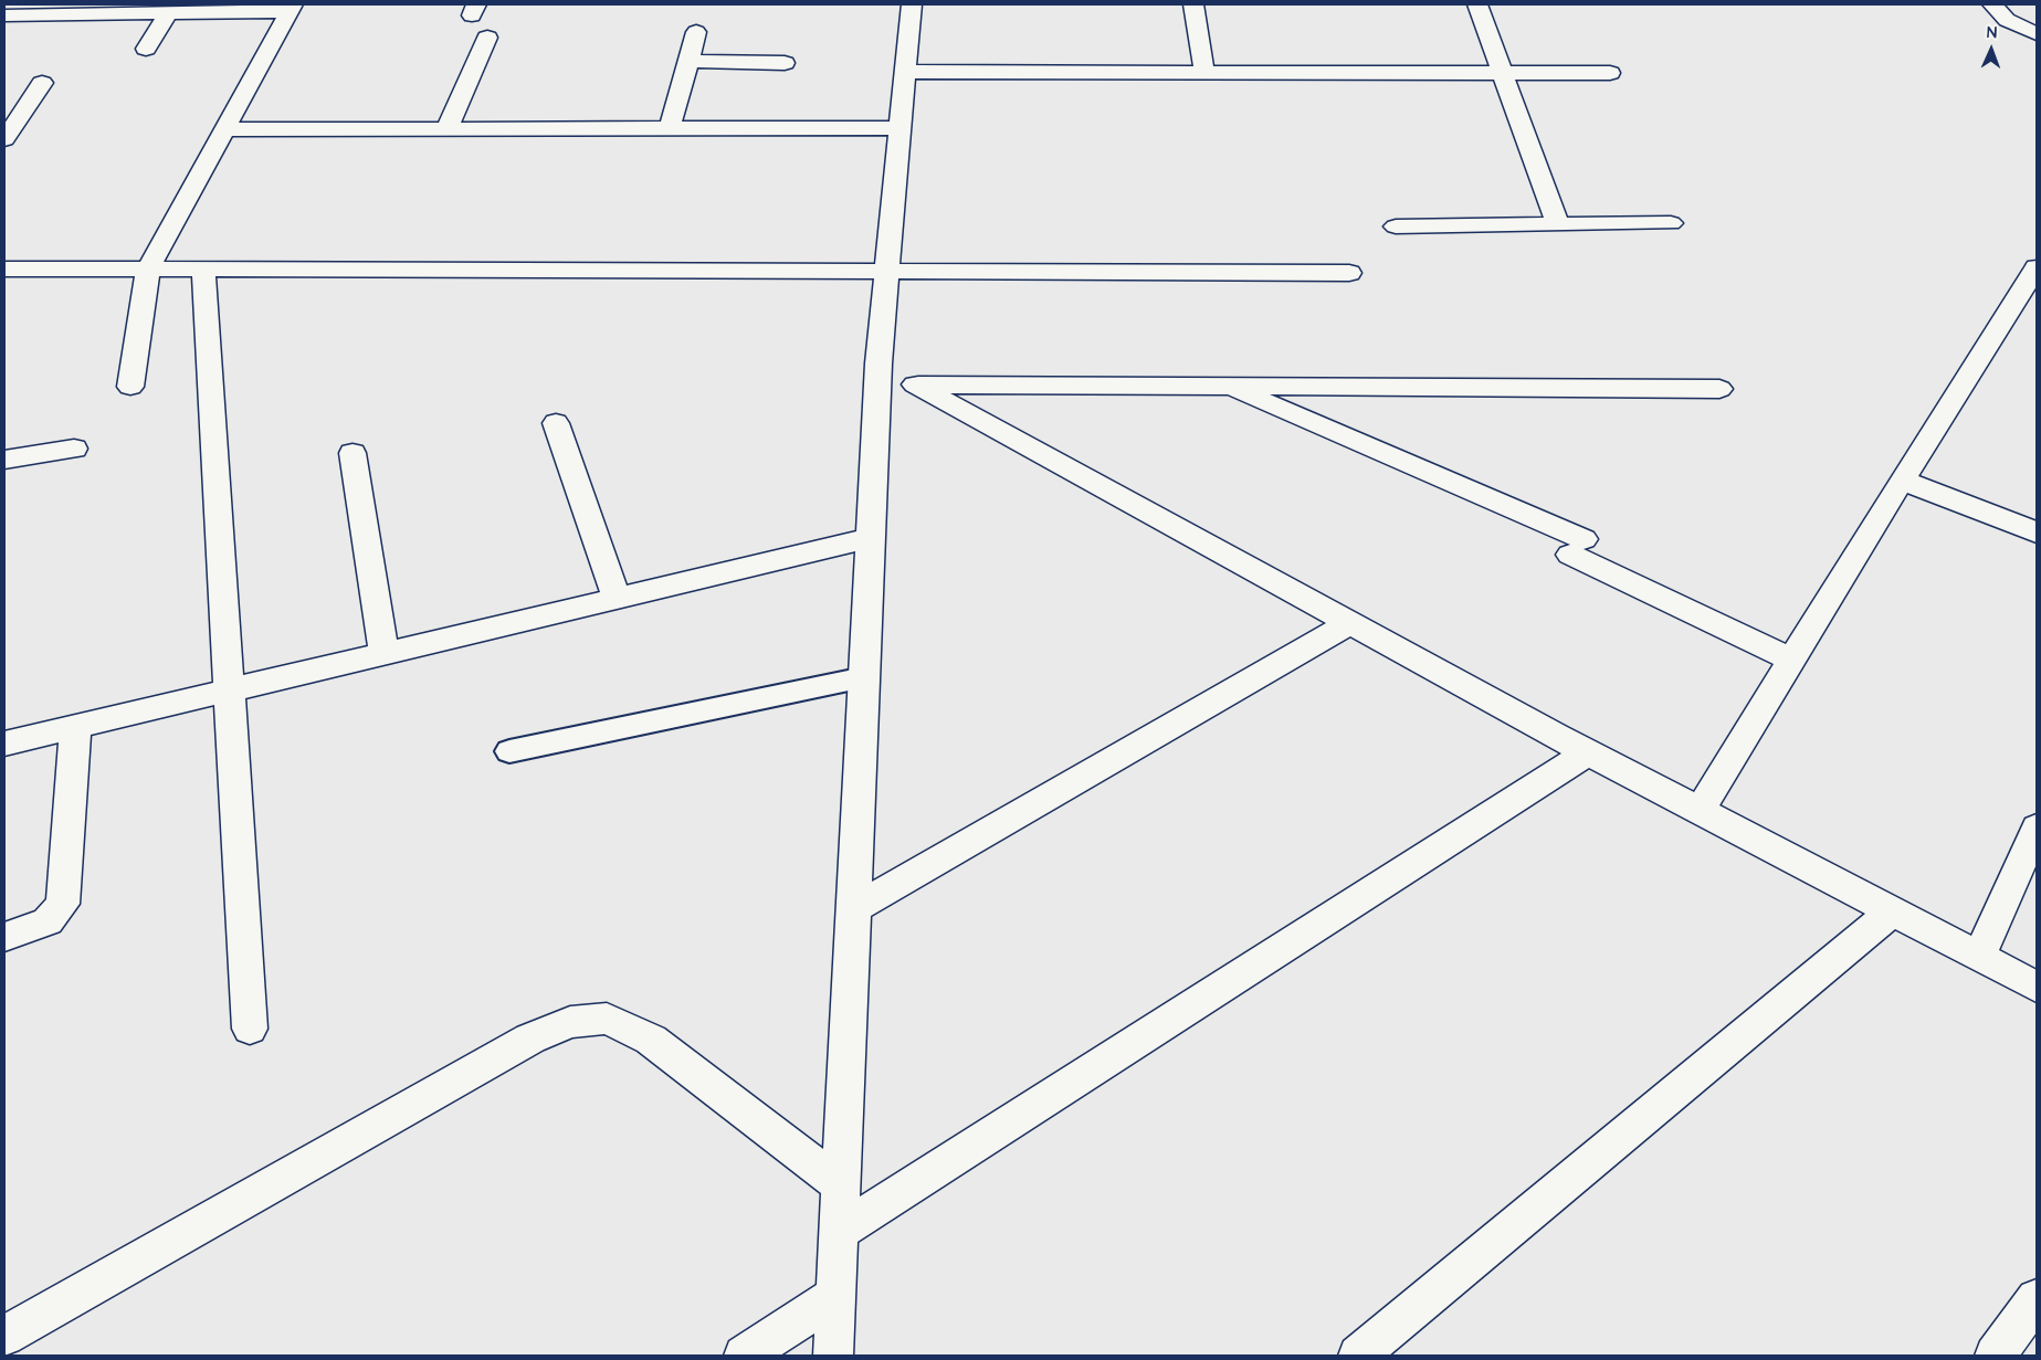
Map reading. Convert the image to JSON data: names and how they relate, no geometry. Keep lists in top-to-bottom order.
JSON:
{
  "north": "top"
}
